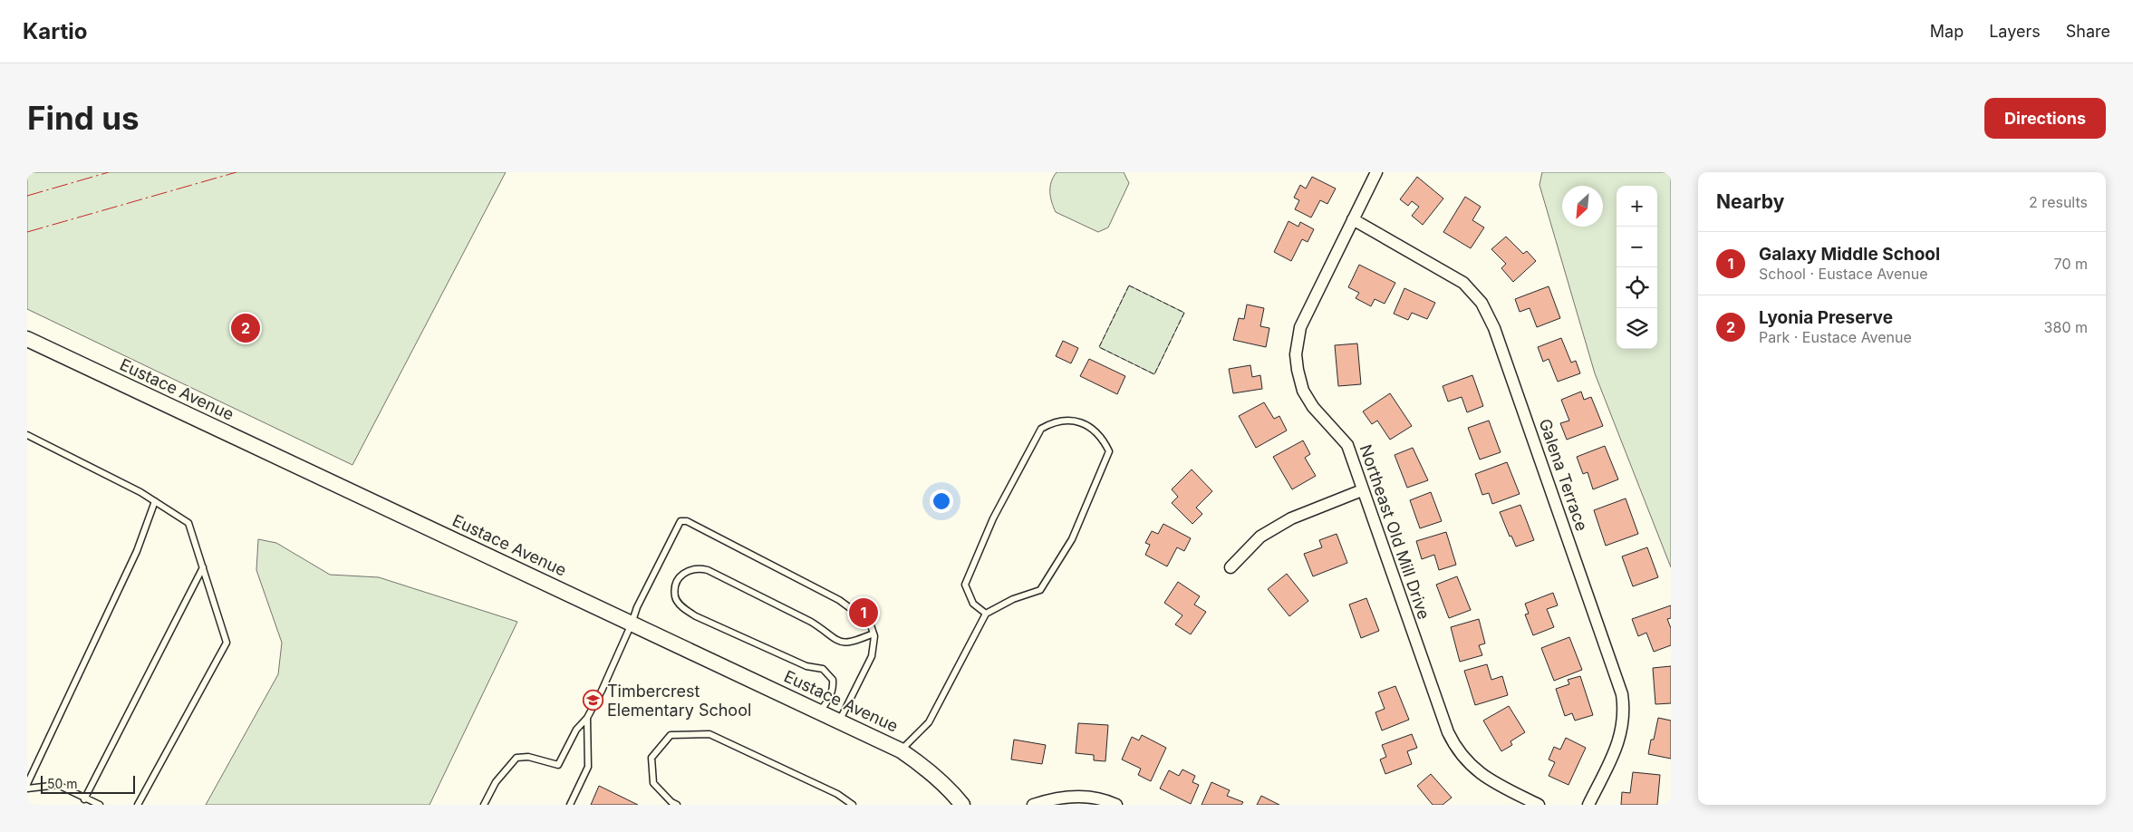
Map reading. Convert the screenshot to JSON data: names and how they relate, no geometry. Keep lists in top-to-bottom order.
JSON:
{
  "streets": {
    "street": ["Eustace Avenue", "Galena Terrace", "Northeast Old Mill Drive"]
  },
  "crossings": [
    ["Galena Terrace", "Northeast Old Mill Drive"]
  ],
  "places": {
    "school or university": ["Timbercrest Elementary School"]
  },
  "scale_bar": "50 m",
  "north": "bottom left",
  "page": {
    "header": "Kartio",
    "nav": ["Map", "Layers", "Share"],
    "buttons": "Directions",
    "title": "Find us",
    "heading": ["Nearby", "2 results"],
    "map_buttons": ["+", "−"],
    "list": [
      {
        "mark": "1",
        "name": "Galaxy Middle School",
        "note": "School · Eustace Avenue",
        "value": "70 m"
      },
      {
        "mark": "2",
        "name": "Lyonia Preserve",
        "note": "Park · Eustace Avenue",
        "value": "380 m"
      }
    ],
    "pins": ["2", "1"],
    "scale": "50 m"
  }
}
